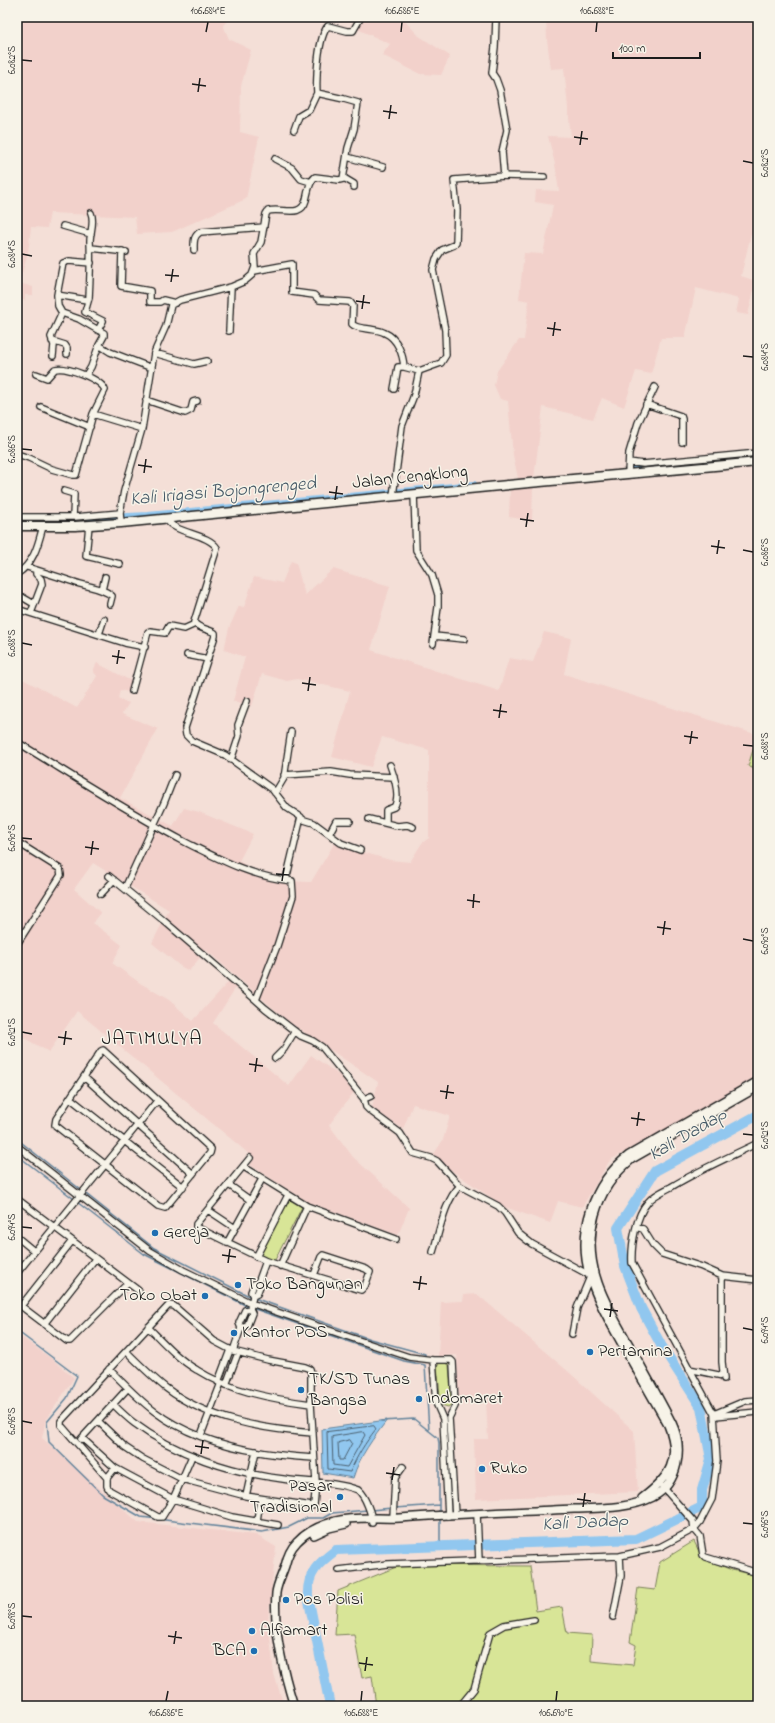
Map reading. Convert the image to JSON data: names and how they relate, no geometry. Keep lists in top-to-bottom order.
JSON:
{
  "streets": {
    "main road": ["Jalan Cengklong"]
  },
  "districts": ["JATIMULYA"],
  "water": ["Kali Irigasi Bojongrenged", "Kali Dadap"],
  "places": [
    "Gereja",
    "Toko Bangunan",
    "Toko Obat",
    "Kantor POS",
    "Pertamina",
    "TK/SD Tunas Bangsa",
    "Indomaret",
    "Ruko",
    "Pasar Tradisional",
    "Pos Polisi",
    "Alfamart",
    "BCA"
  ],
  "scale_bar": "100 m",
  "coordinates": [
    "106.684°E",
    "106.686°E",
    "106.688°E",
    "6.082°S",
    "6.084°S",
    "6.086°S",
    "6.088°S",
    "6.090°S",
    "6.092°S",
    "6.094°S",
    "6.096°S",
    "6.098°S",
    "106.690°E"
  ]
}
